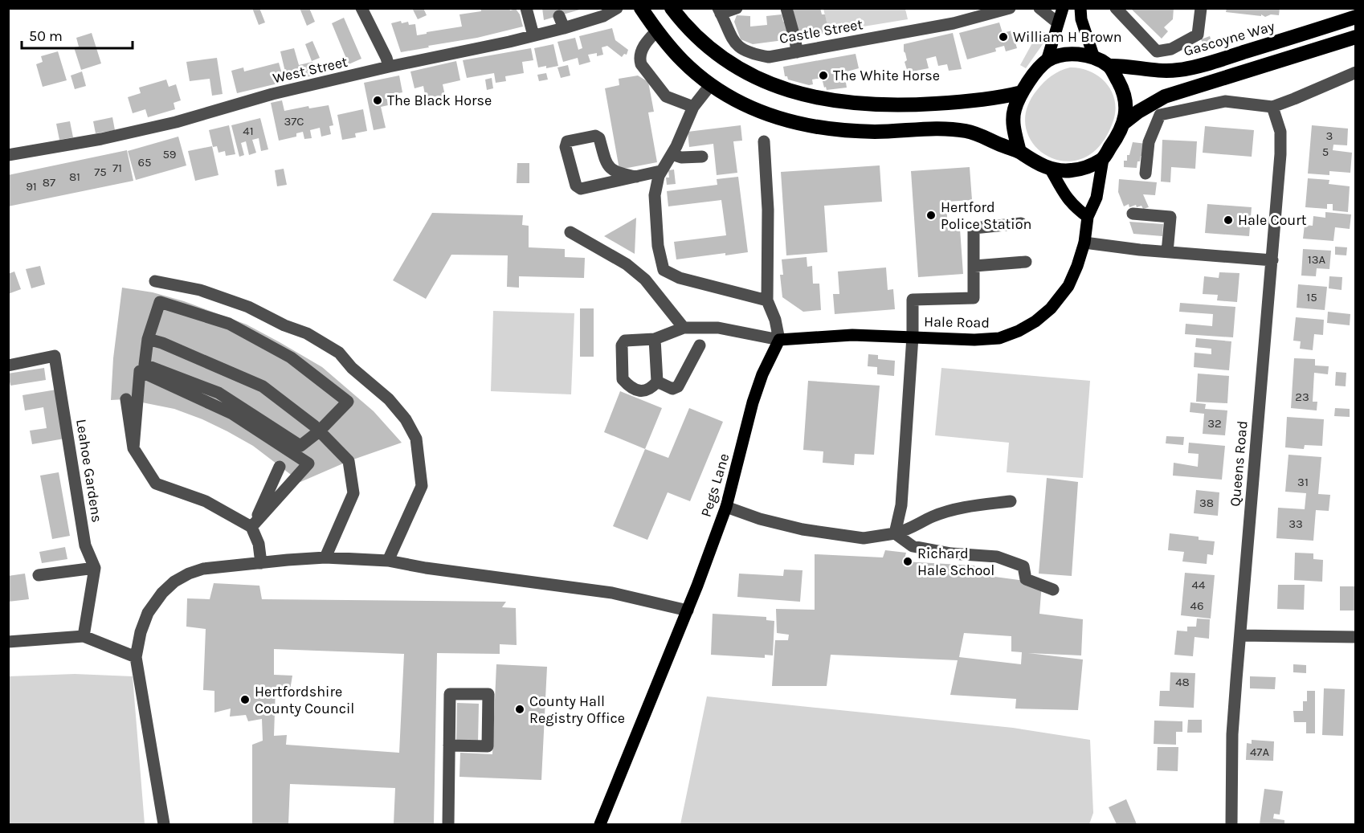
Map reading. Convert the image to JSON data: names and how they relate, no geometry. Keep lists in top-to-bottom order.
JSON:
{
  "streets": {
    "highway": ["Gascoyne Way"],
    "main road": ["Hale Road", "Pegs Lane"],
    "street": [
      "Castle Street",
      "West Street",
      "Queens Road",
      "Leahoe Gardens"
    ]
  },
  "crossings": [
    ["Gascoyne Way", "Hale Road"],
    ["Hale Road", "Pegs Lane"]
  ],
  "places": [
    "William H Brown",
    "The White Horse",
    "The Black Horse",
    "Hertford Police Station",
    "Hale Court",
    "Richard Hale School",
    "Hertfordshire County Council",
    "County Hall Registry Office"
  ],
  "house_numbers": [
    "37C",
    "41",
    "3",
    "5",
    "59",
    "65",
    "71",
    "75",
    "81",
    "87",
    "91",
    "13A",
    "15",
    "23",
    "32",
    "31",
    "38",
    "33",
    "44",
    "46",
    "48",
    "47A"
  ],
  "scale_bar": "50 m"
}
